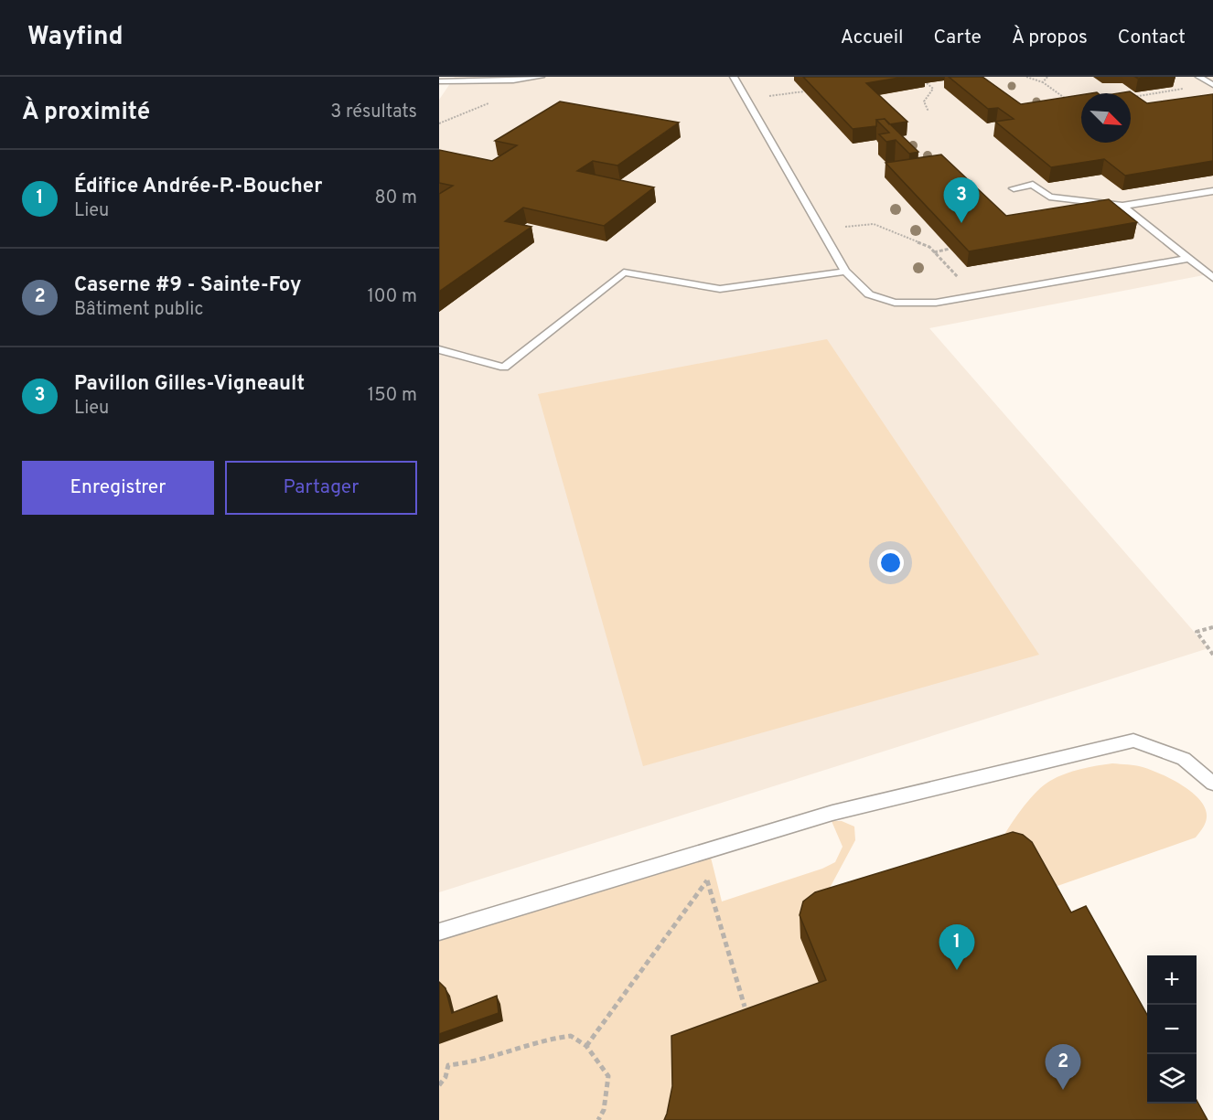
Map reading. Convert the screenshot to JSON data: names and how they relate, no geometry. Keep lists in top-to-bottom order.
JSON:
{
  "north": "bottom right",
  "page": {
    "header": "Wayfind",
    "nav": [
      "Accueil",
      "Carte",
      "À propos",
      "Contact"
    ],
    "heading": ["À proximité", "3 résultats"],
    "list": [
      {
        "mark": "1",
        "name": "Édifice Andrée-P.-Boucher",
        "note": "Lieu",
        "value": "80 m"
      },
      {
        "mark": "2",
        "name": "Caserne #9 - Sainte-Foy",
        "note": "Bâtiment public",
        "value": "100 m"
      },
      {
        "mark": "3",
        "name": "Pavillon Gilles-Vigneault",
        "note": "Lieu",
        "value": "150 m"
      }
    ],
    "pins": ["3", "1", "2"],
    "buttons": ["Enregistrer", "Partager"],
    "map_buttons": ["+", "−"]
  }
}
